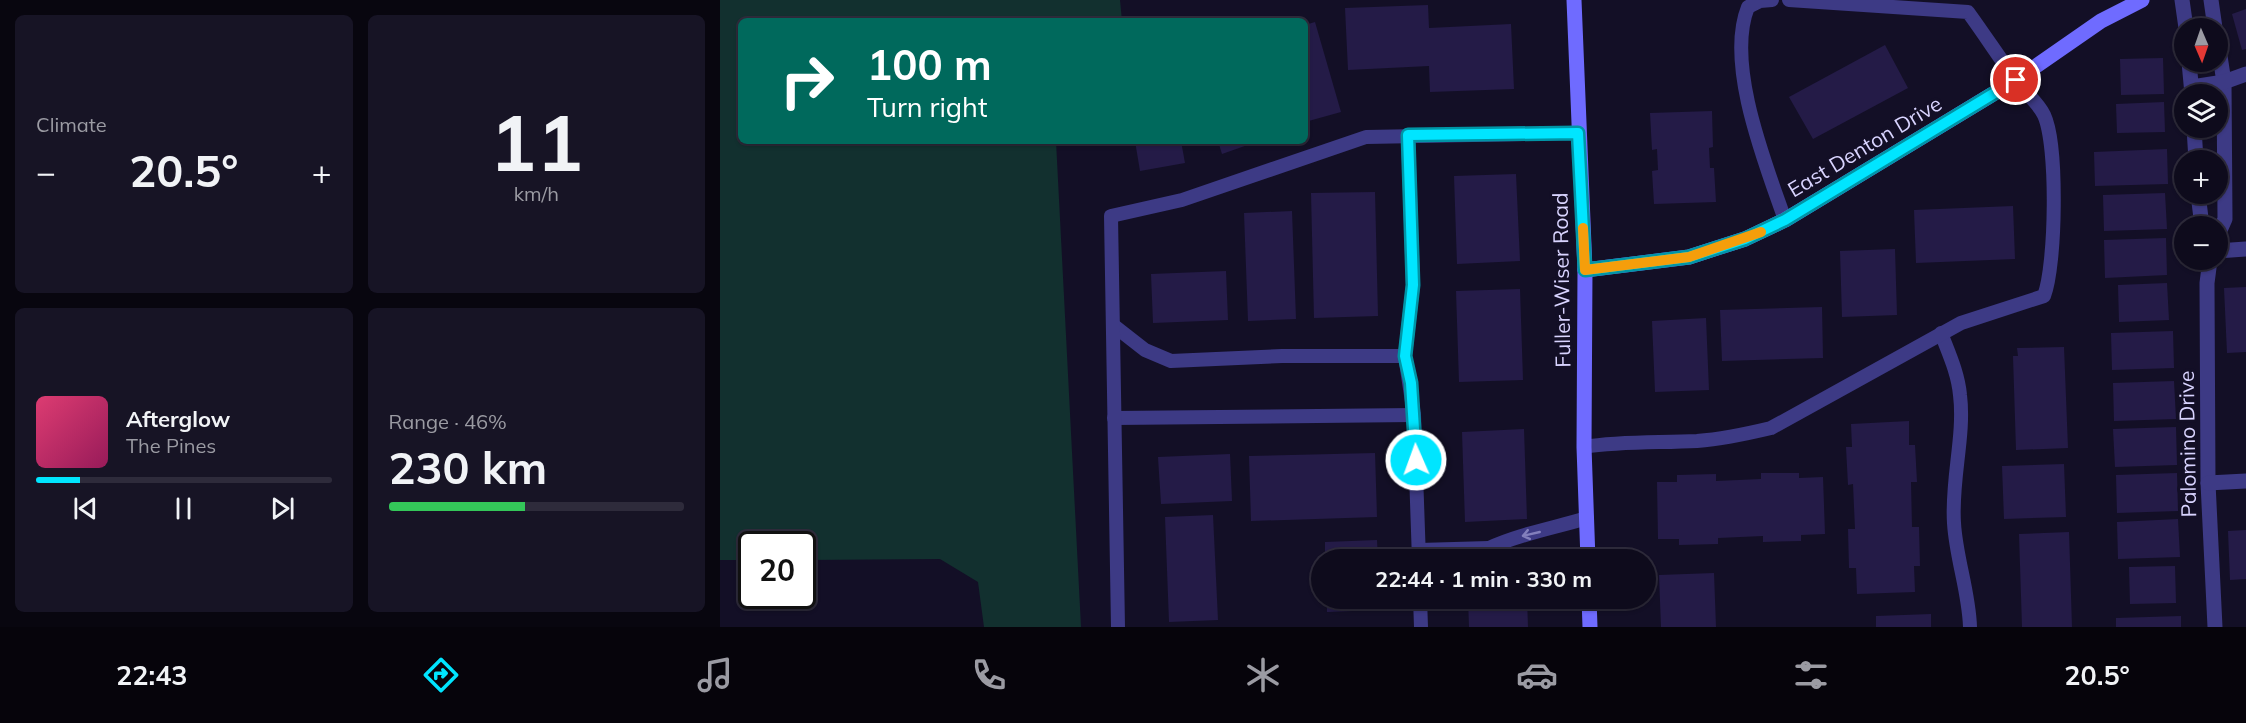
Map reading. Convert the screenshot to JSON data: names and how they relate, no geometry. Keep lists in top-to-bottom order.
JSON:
{
  "streets": {
    "street": ["East Denton Drive", "Fuller-Wiser Road", "Palomino Drive"]
  },
  "crossings": [
    ["East Denton Drive", "Fuller-Wiser Road"]
  ],
  "north": "bottom",
  "page": {
    "tile": [
      "Climate",
      ["11", "km/h"],
      ["Range · 46%", "230 km"]
    ],
    "map_buttons": ["+", "−"],
    "turn": ["100 m", "Turn right"],
    "heat": ["−", "20.5°", "+"],
    "song": ["Afterglow", "The Pines"],
    "limit": "20",
    "trip": "22:44 · 1 min · 330 m",
    "tabs": ["22:43", "20.5°"]
  }
}
